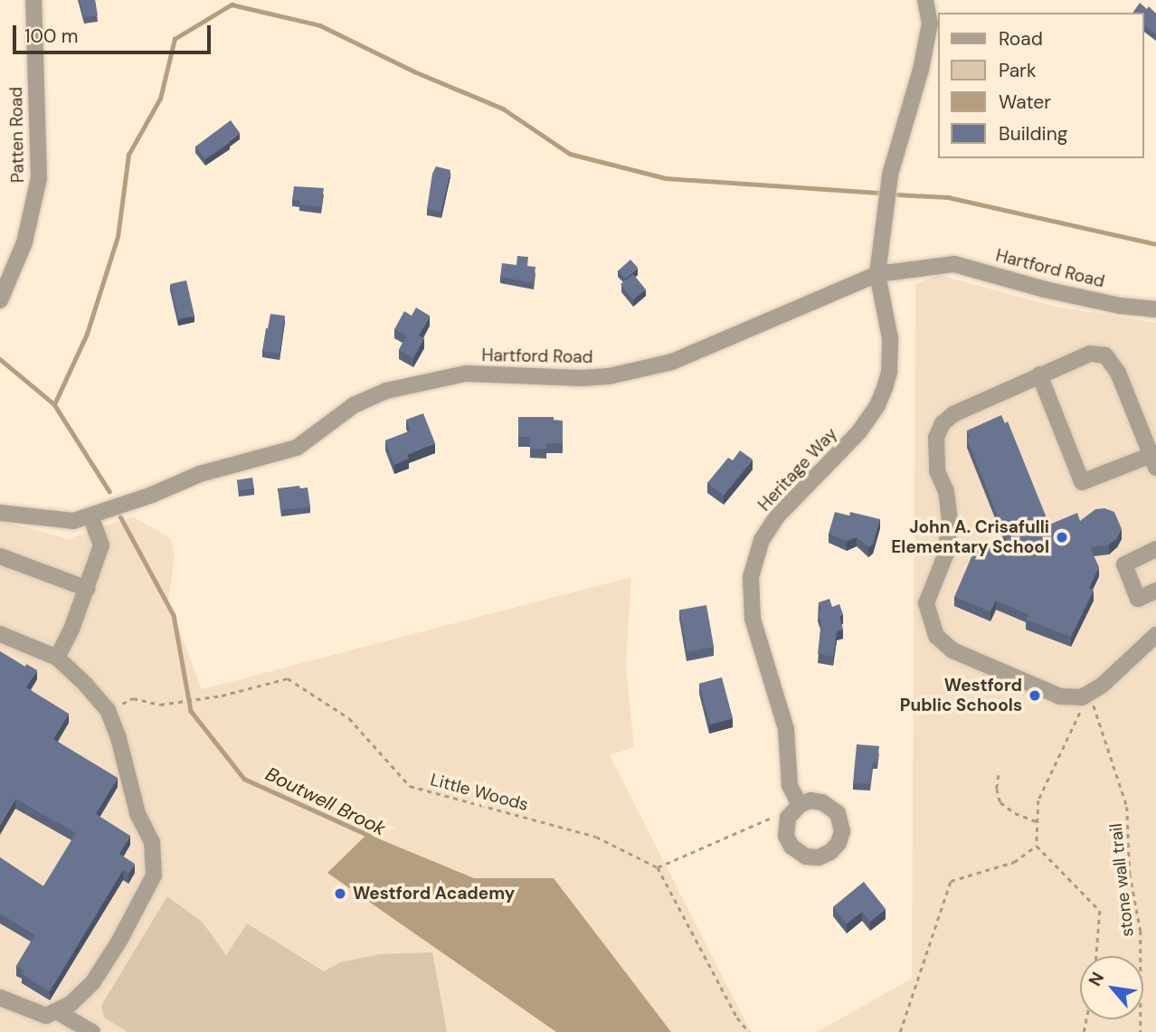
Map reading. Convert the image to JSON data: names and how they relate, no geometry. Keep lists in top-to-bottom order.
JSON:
{
  "streets": {
    "street": ["Patten Road", "Hartford Road", "Heritage Way"],
    "path": ["Little Woods", "stone wall trail"]
  },
  "crossings": [
    ["Hartford Road", "Heritage Way"]
  ],
  "water": ["Boutwell Brook"],
  "places": ["John A. Crisafulli Elementary School", "Westford Public Schools", "Westford Academy"],
  "legend": [
    "Road",
    "Park",
    "Water",
    "Building"
  ],
  "scale_bar": "100 m",
  "north": "top left"
}
